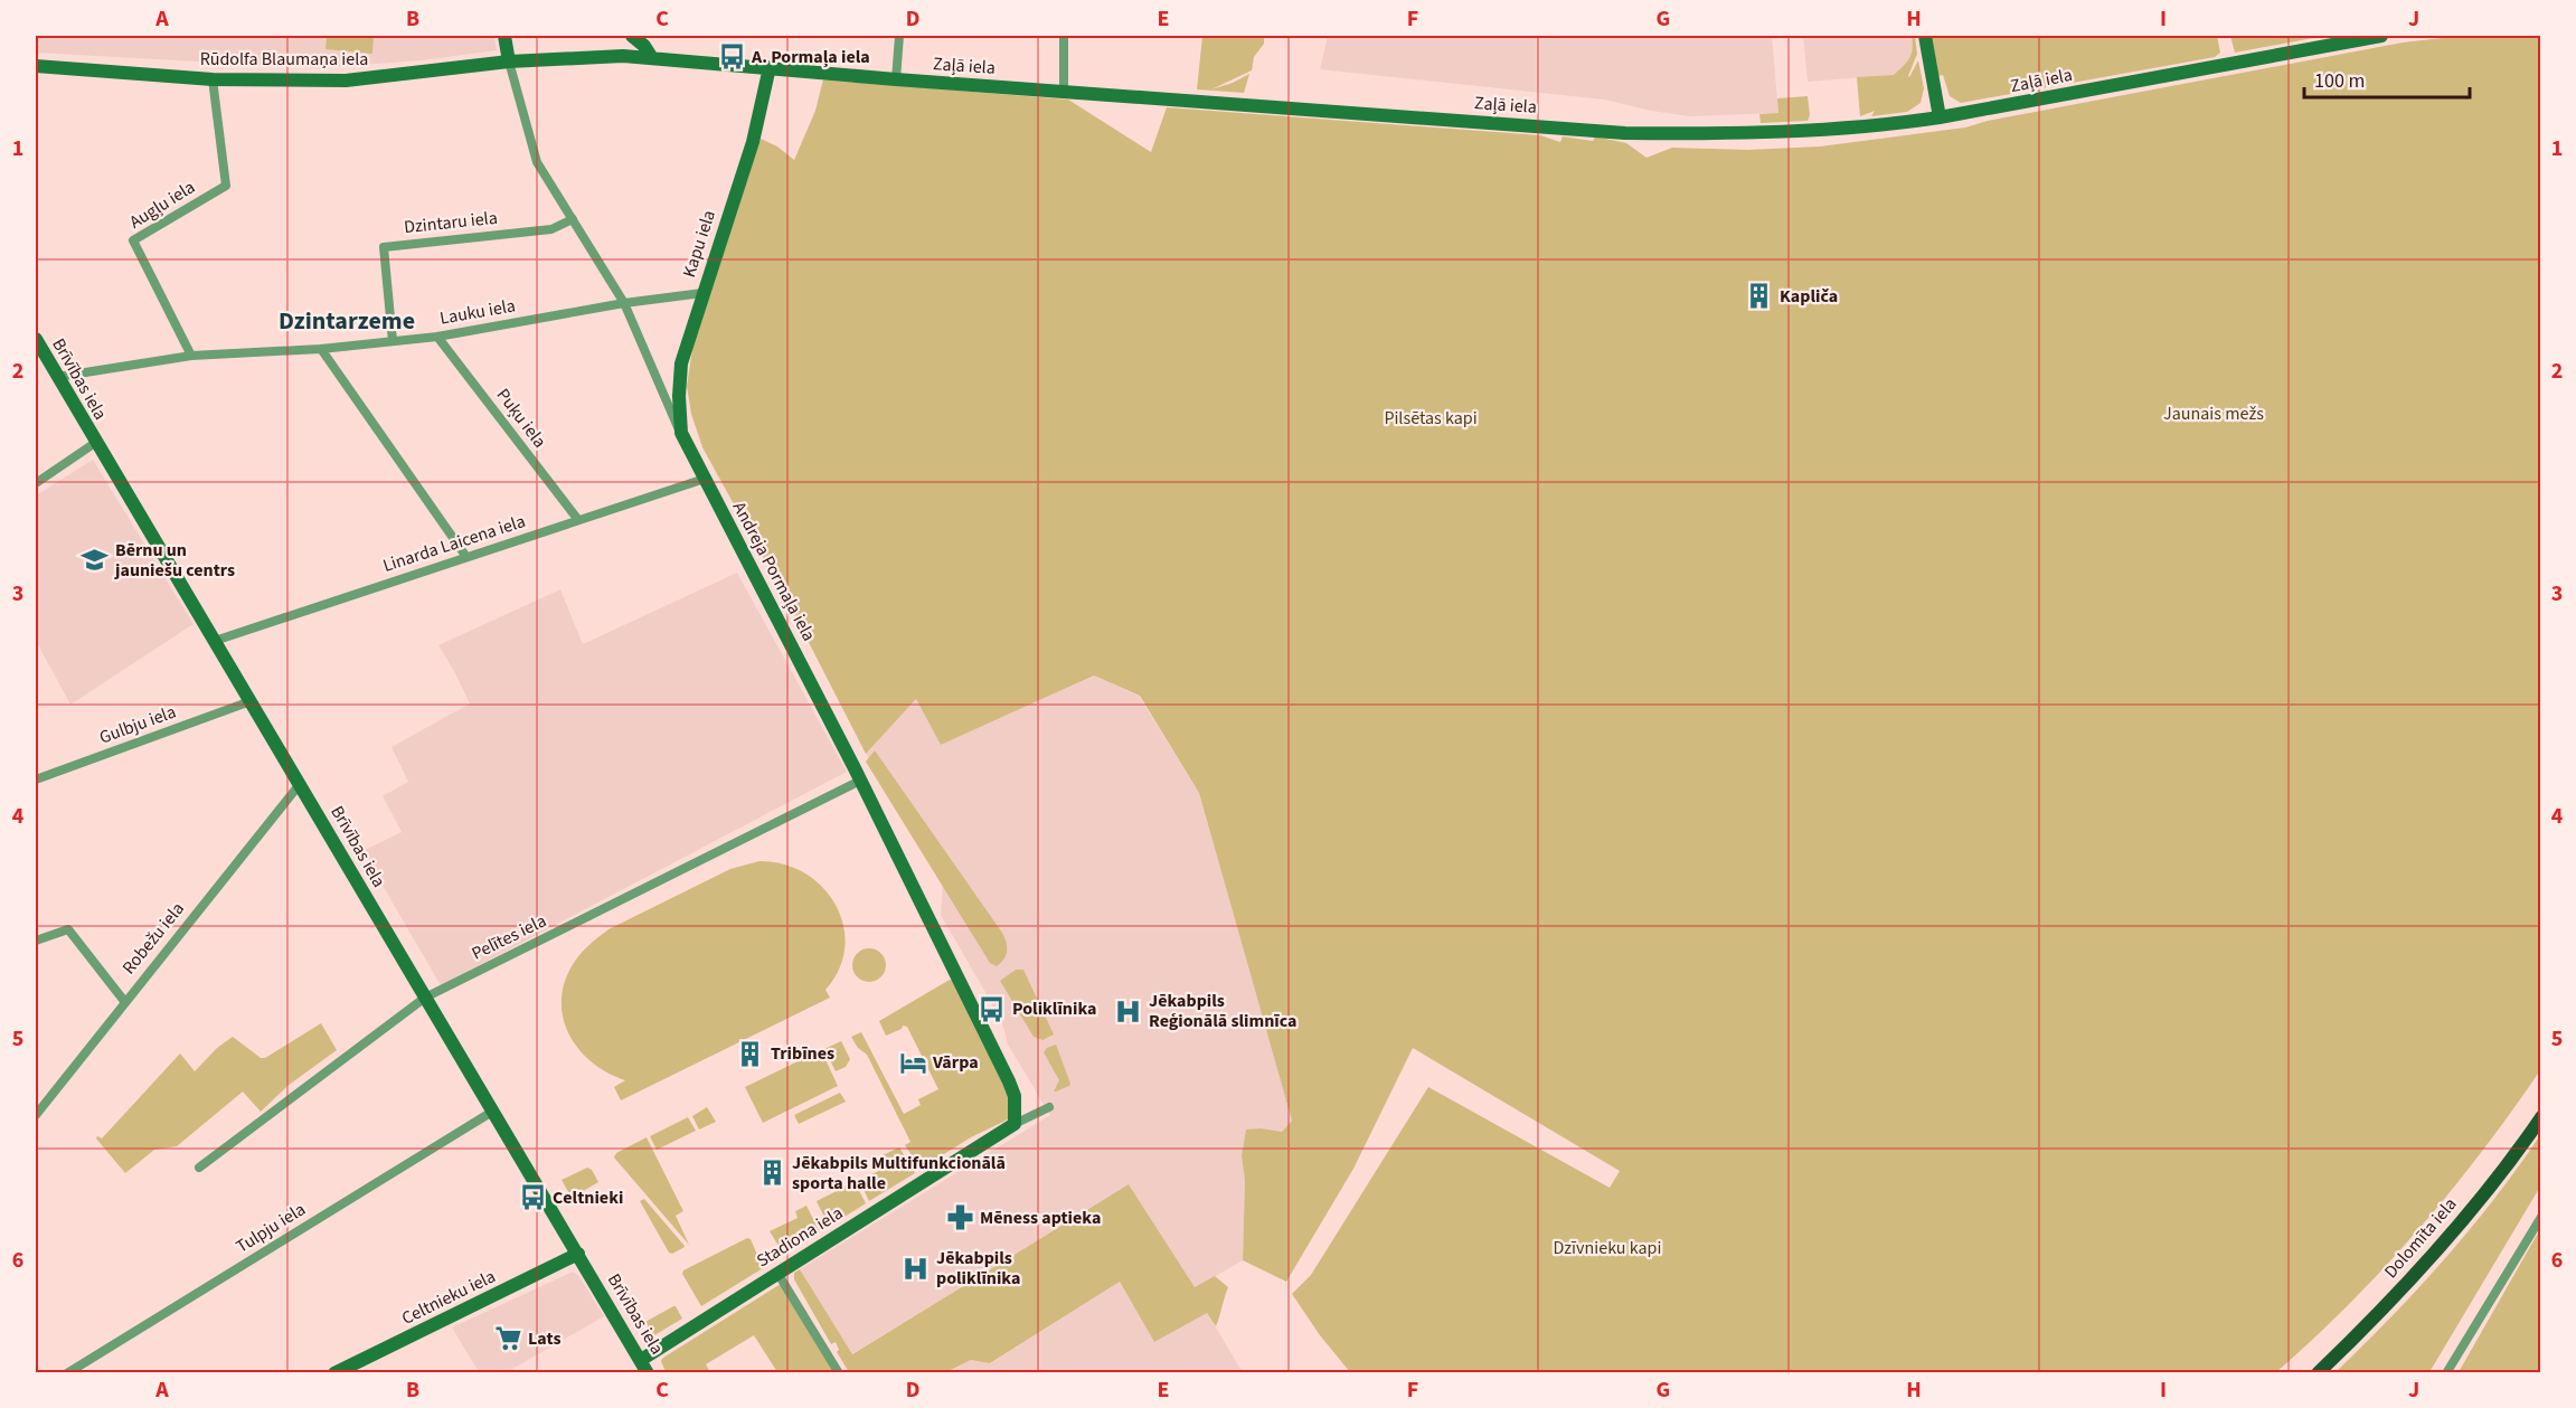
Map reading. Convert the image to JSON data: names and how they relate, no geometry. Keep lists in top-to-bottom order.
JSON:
{
  "streets": {
    "main road": [
      "Rūdolfa Blaumaņa iela",
      "Zaļā iela",
      "Kapu iela",
      "Brīvības iela",
      "Andreja Pormaļa iela",
      "Stadiona iela",
      "Dolomīta iela",
      "Celtnieku iela"
    ],
    "street": [
      "Augļu iela",
      "Dzintaru iela",
      "Lauku iela",
      "Puķu iela",
      "Linarda Laicena iela",
      "Gulbju iela",
      "Pelītes iela",
      "Robežu iela",
      "Tulpju iela"
    ]
  },
  "crossings": [
    ["Rūdolfa Blaumaņa iela", "Zaļā iela"],
    ["Rūdolfa Blaumaņa iela", "Augļu iela"],
    ["Rūdolfa Blaumaņa iela", "Andreja Pormaļa iela"],
    ["Zaļā iela", "Kapu iela"],
    ["Augļu iela", "Lauku iela"],
    ["Dzintaru iela", "Lauku iela"],
    ["Dzintaru iela", "Andreja Pormaļa iela"],
    ["Kapu iela", "Lauku iela"],
    ["Kapu iela", "Andreja Pormaļa iela"],
    ["Lauku iela", "Brīvības iela"],
    ["Lauku iela", "Puķu iela"],
    ["Lauku iela", "Andreja Pormaļa iela"],
    ["Brīvības iela", "Linarda Laicena iela"],
    ["Brīvības iela", "Gulbju iela"],
    ["Brīvības iela", "Pelītes iela"],
    ["Brīvības iela", "Robežu iela"],
    ["Brīvības iela", "Tulpju iela"],
    ["Brīvības iela", "Stadiona iela"],
    ["Brīvības iela", "Celtnieku iela"],
    ["Puķu iela", "Linarda Laicena iela"],
    ["Linarda Laicena iela", "Andreja Pormaļa iela"],
    ["Andreja Pormaļa iela", "Pelītes iela"],
    ["Andreja Pormaļa iela", "Stadiona iela"]
  ],
  "districts": ["Dzintarzeme"],
  "parks": ["Jaunais mežs", "Pilsētas kapi", "Dzīvnieku kapi"],
  "places": {
    "bus stop": ["A. Pormaļa iela", "Poliklīnika", "Celtnieki"],
    "building": ["Kapliča", "Tribīnes", "Jēkabpils Multifunkcionālā sporta halle"],
    "school or university": ["Bērnu un jauniešu centrs"],
    "hospital": ["Jēkabpils Reģionālā slimnīca", "Jēkabpils poliklīnika"],
    "hotel": ["Vārpa"],
    "pharmacy": ["Mēness aptieka"],
    "supermarket": ["Lats"]
  },
  "scale_bar": "100 m",
  "grid": {
    "columns": [
      "A",
      "B",
      "C",
      "D",
      "E",
      "F",
      "G",
      "H",
      "I",
      "J"
    ],
    "rows": [
      "1",
      "2",
      "3",
      "4",
      "5",
      "6"
    ]
  }
}
